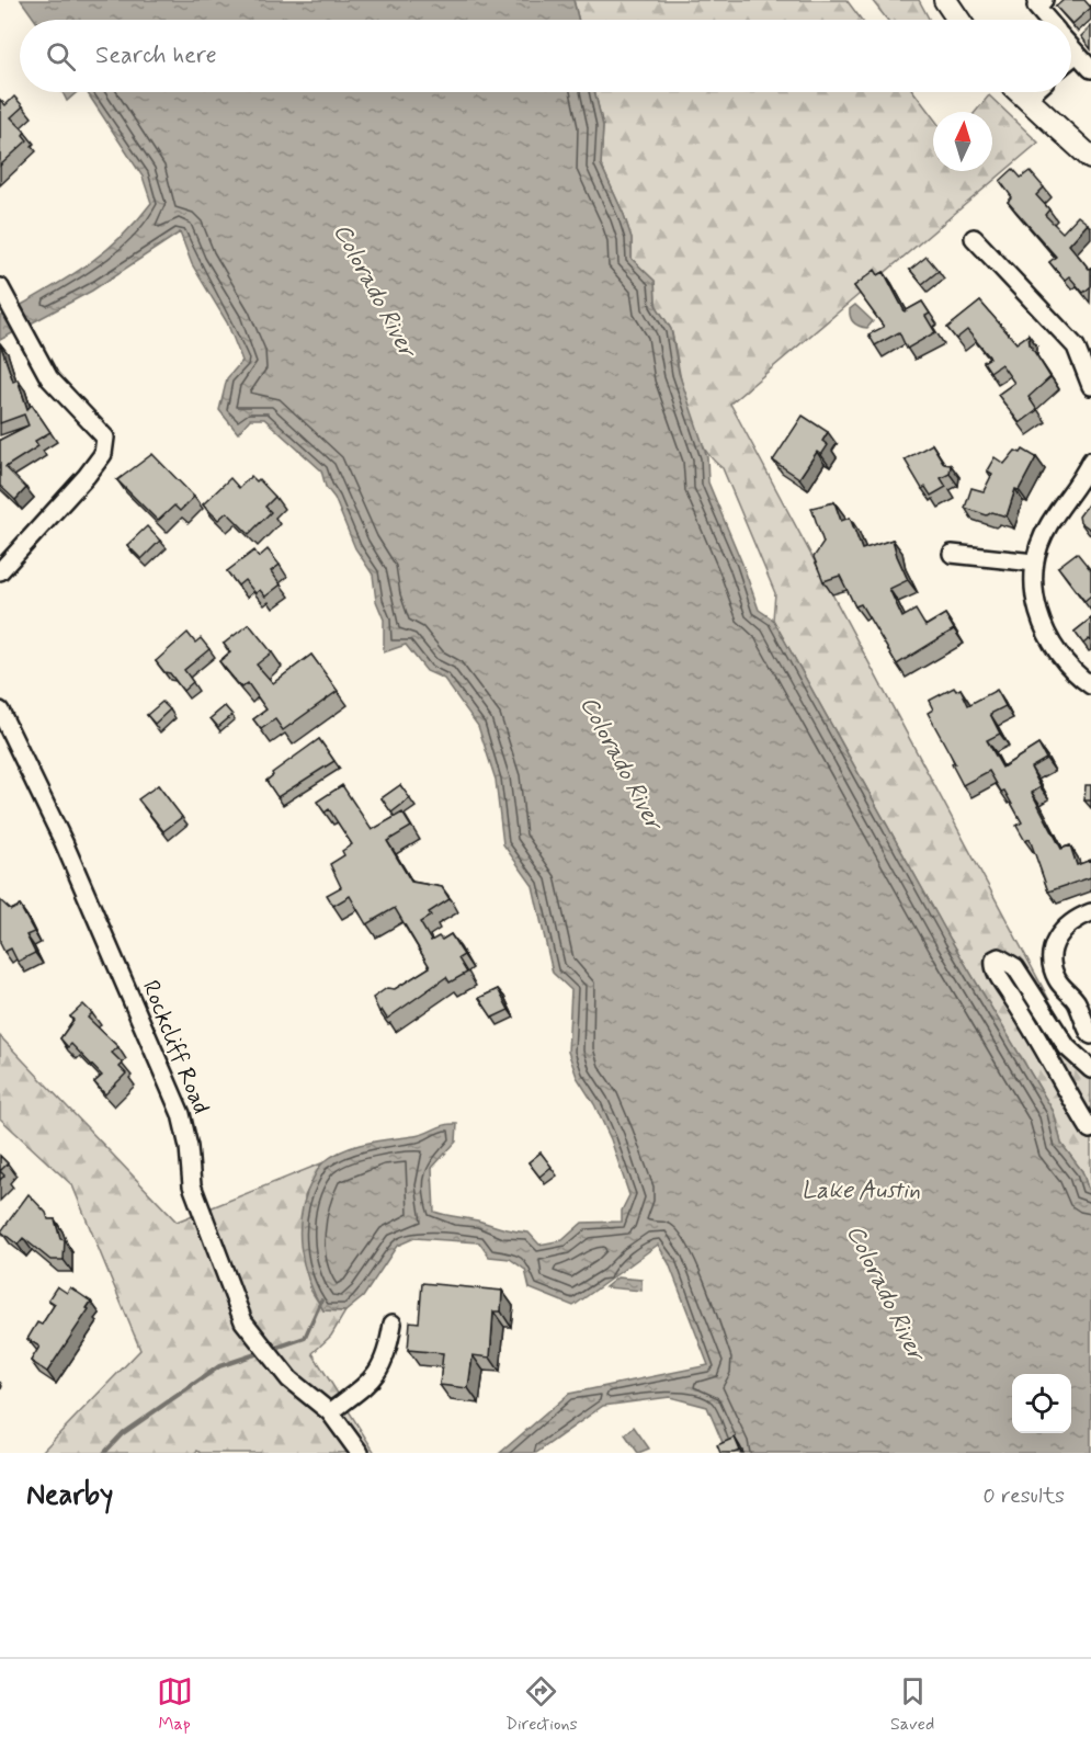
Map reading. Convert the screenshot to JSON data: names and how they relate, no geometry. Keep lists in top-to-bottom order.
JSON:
{
  "streets": {
    "street": ["Rockcliff Road"]
  },
  "water": ["Colorado River", "Lake Austin"],
  "north": "top",
  "page": {
    "search": "Search here",
    "heading": ["Nearby", "0 results"],
    "nav": ["Map", "Directions", "Saved"]
  }
}
